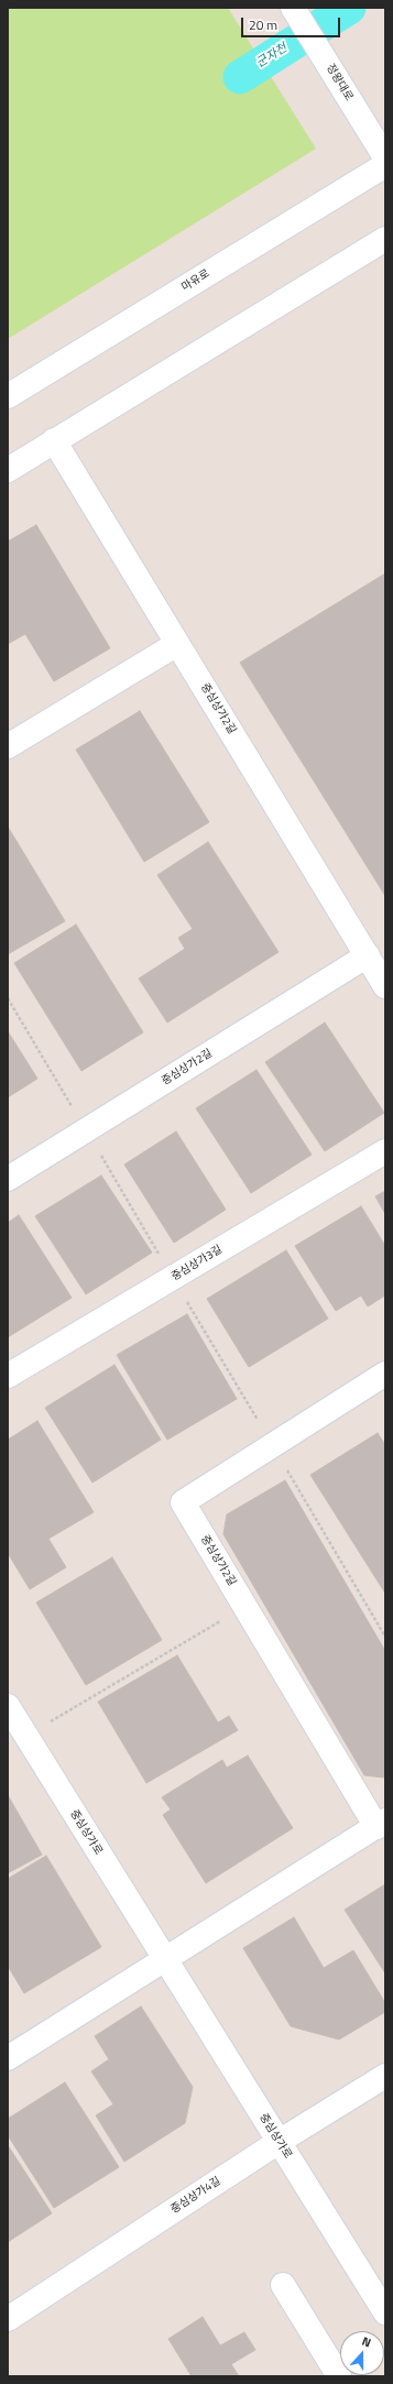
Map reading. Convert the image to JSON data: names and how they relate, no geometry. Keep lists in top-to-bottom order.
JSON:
{
  "streets": {
    "street": [
      "정왕대로",
      "마유로",
      "중심상가2길",
      "중심상가3길",
      "중심상가로",
      "중심상가4길"
    ]
  },
  "crossings": [
    ["중심상가로", "중심상가4길"]
  ],
  "water": ["군자천"],
  "scale_bar": "20 m",
  "north": "top"
}
